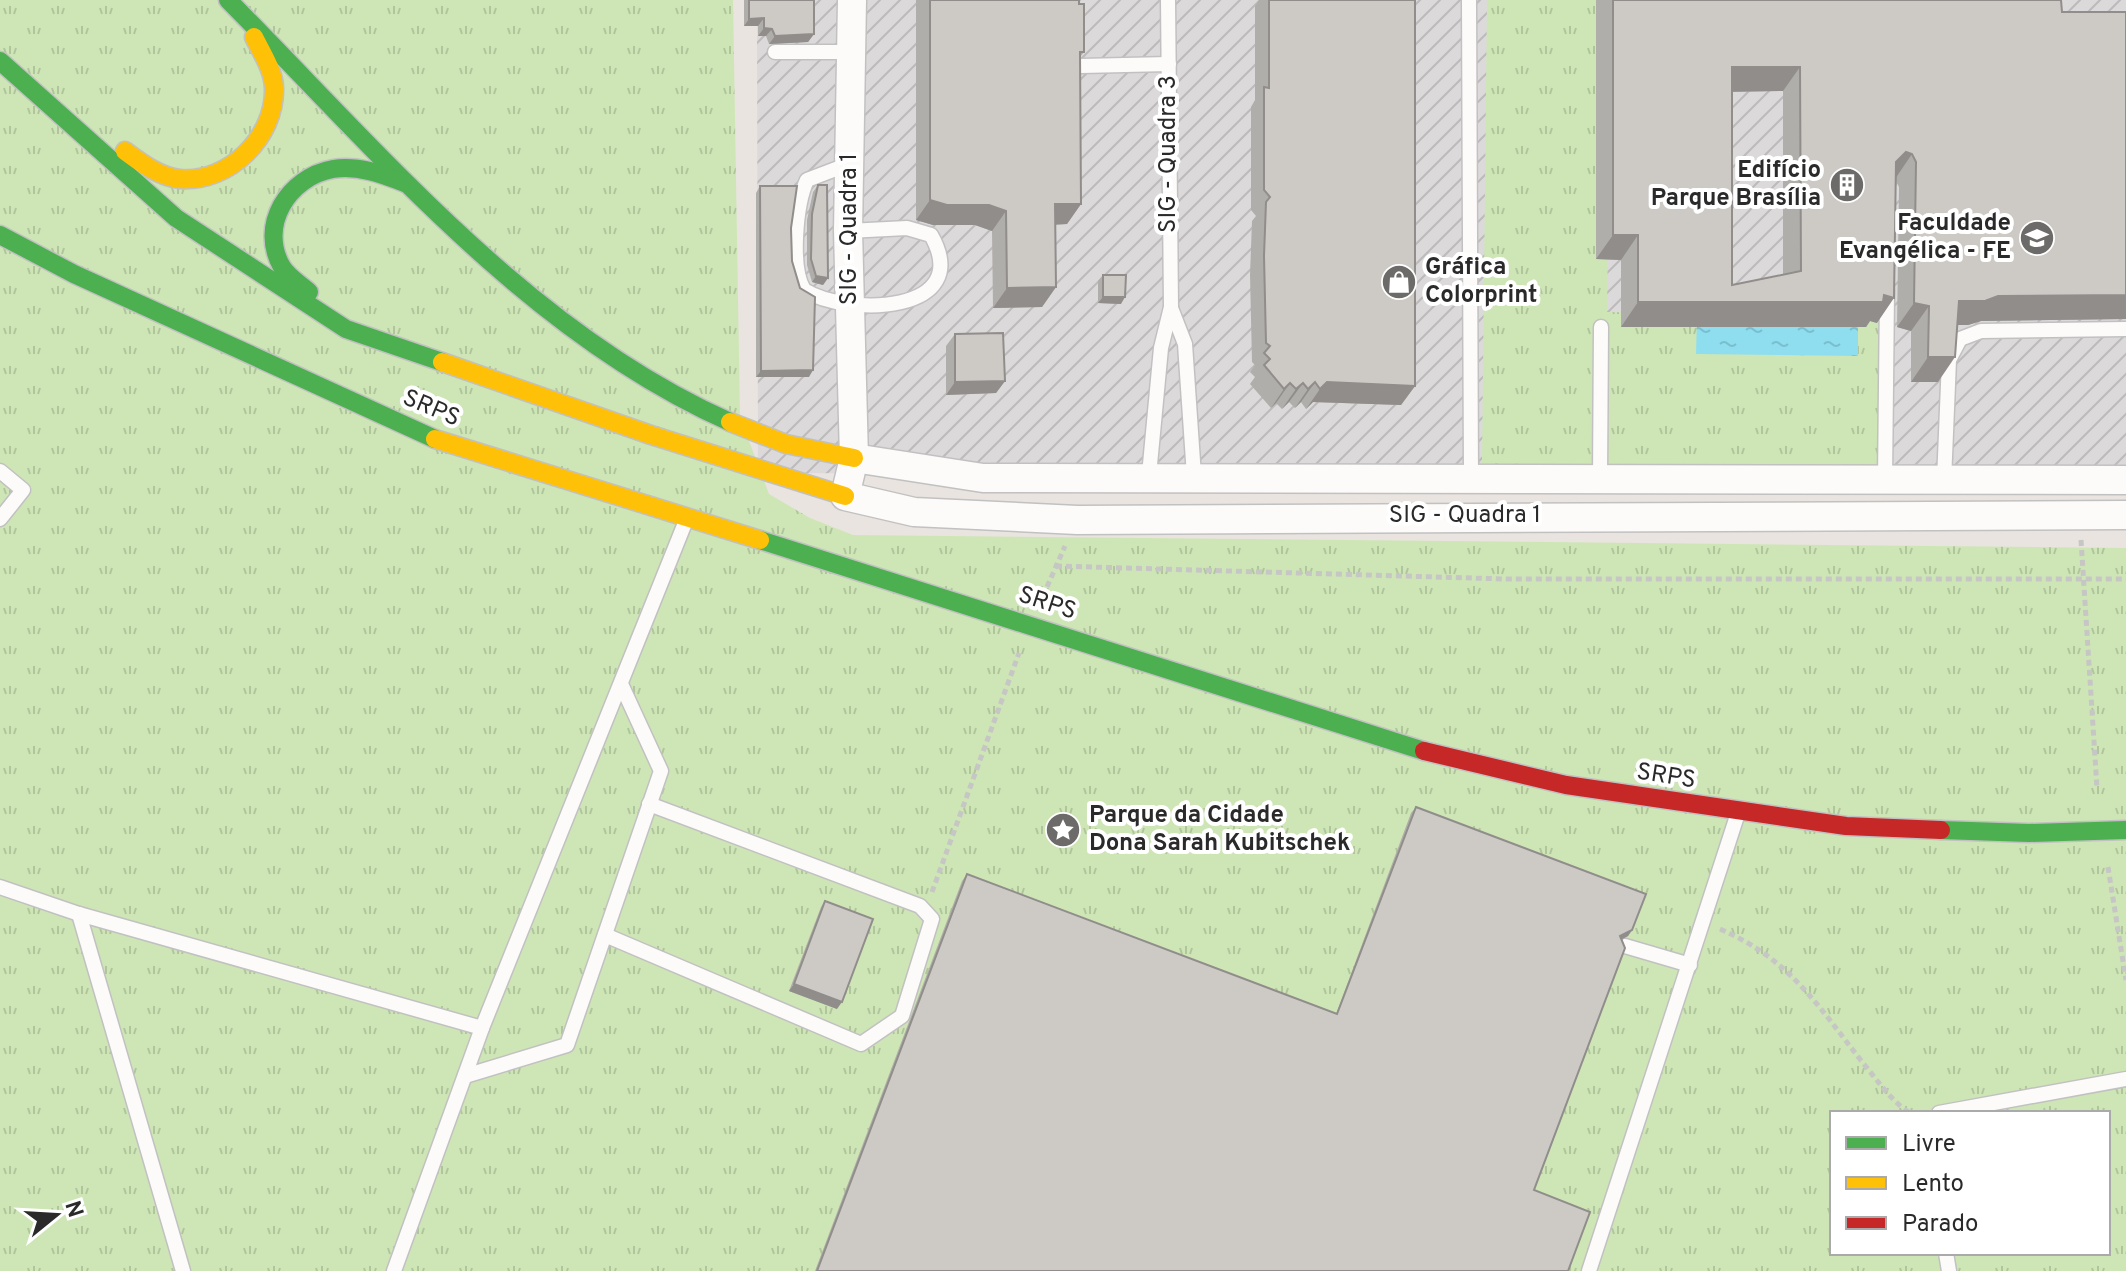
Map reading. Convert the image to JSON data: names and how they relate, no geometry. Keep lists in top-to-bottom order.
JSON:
{
  "streets": {
    "main road": ["SRPS"],
    "street": ["SIG - Quadra 1"],
    "lane": ["SIG - Quadra 3"]
  },
  "crossings": [
    ["SIG - Quadra 3", "SIG - Quadra 1"]
  ],
  "places": {
    "building": ["Edifício Parque Brasília"],
    "school or university": ["Faculdade Evangélica - FE"],
    "shop": ["Gráfica Colorprint"],
    "place": ["Parque da Cidade Dona Sarah Kubitschek"]
  },
  "legend": ["Livre", "Lento", "Parado"],
  "north": "right"
}
